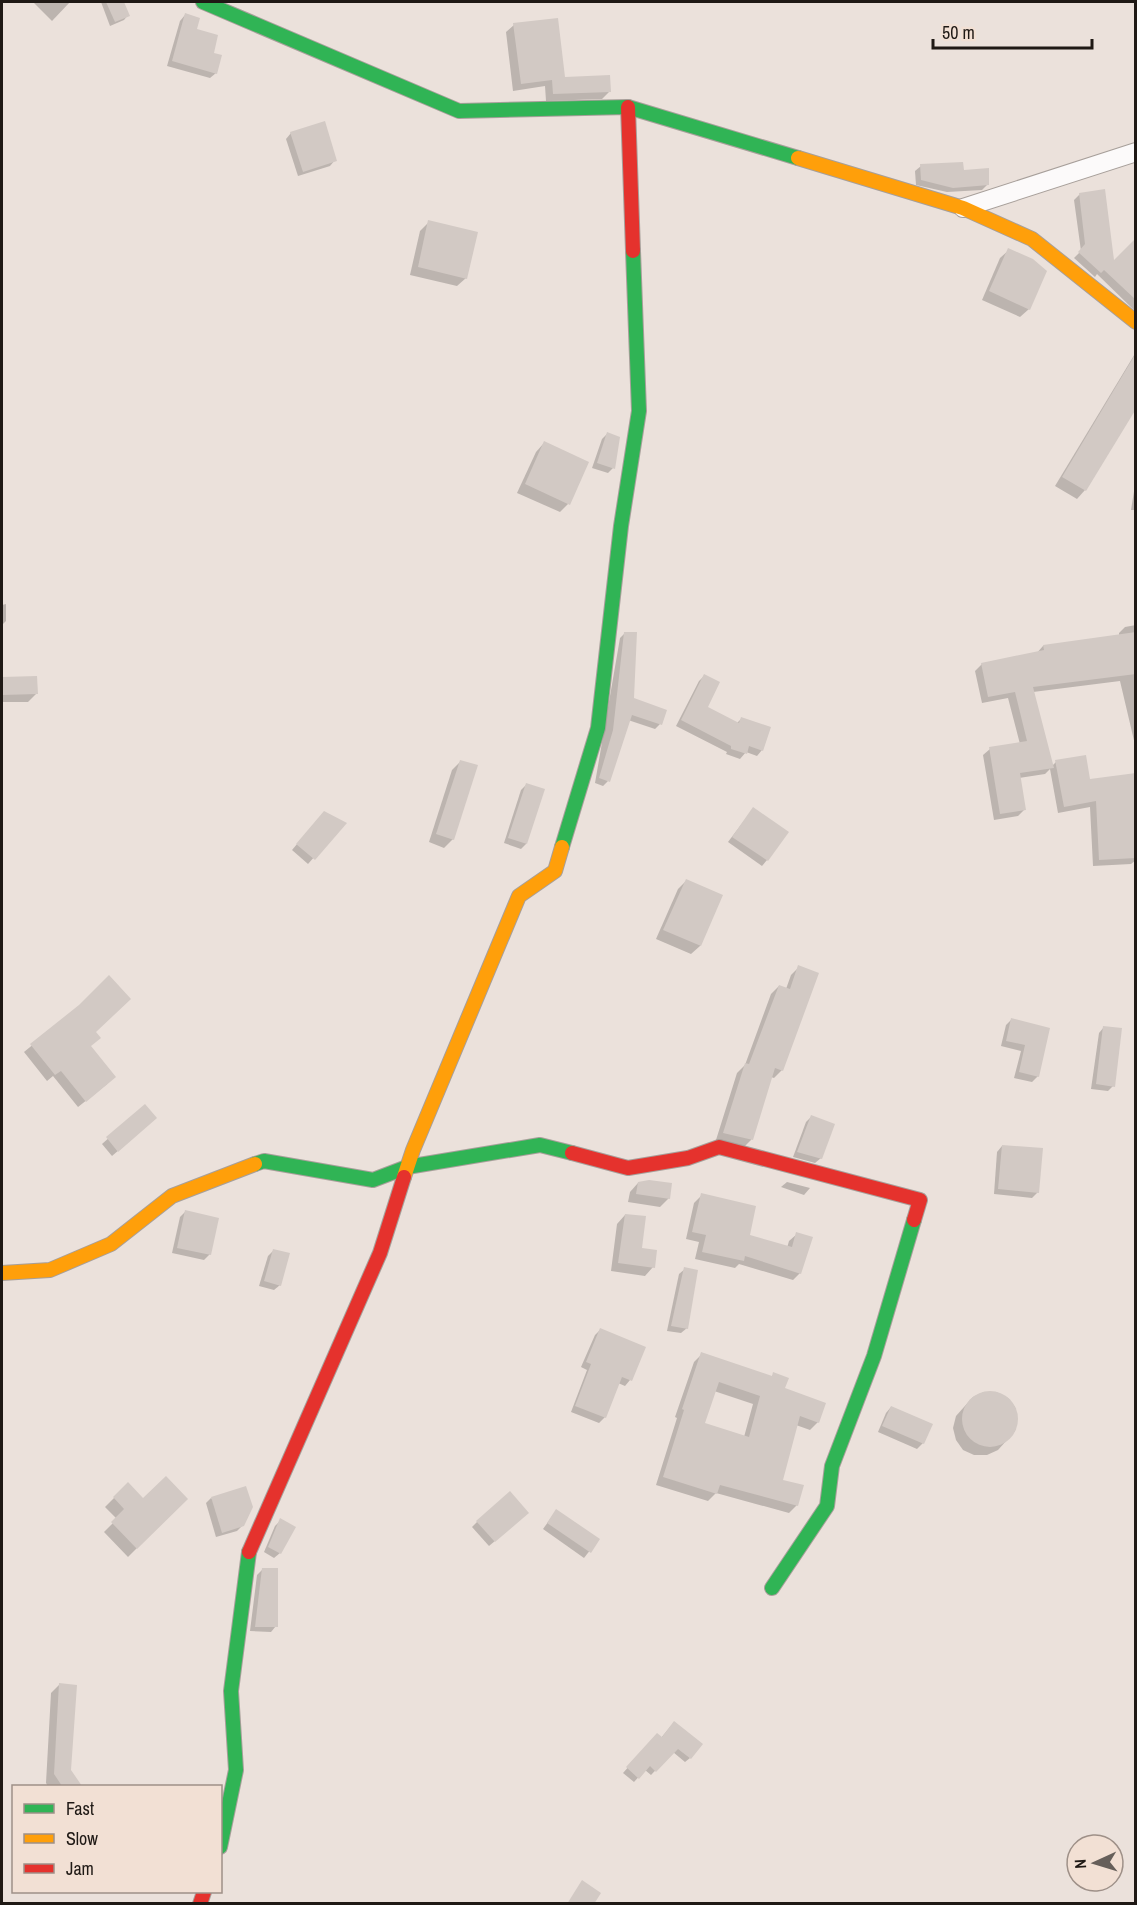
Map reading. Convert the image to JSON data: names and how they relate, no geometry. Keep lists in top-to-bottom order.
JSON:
{
  "legend": ["Fast", "Slow", "Jam"],
  "scale_bar": "50 m",
  "north": "left"
}
